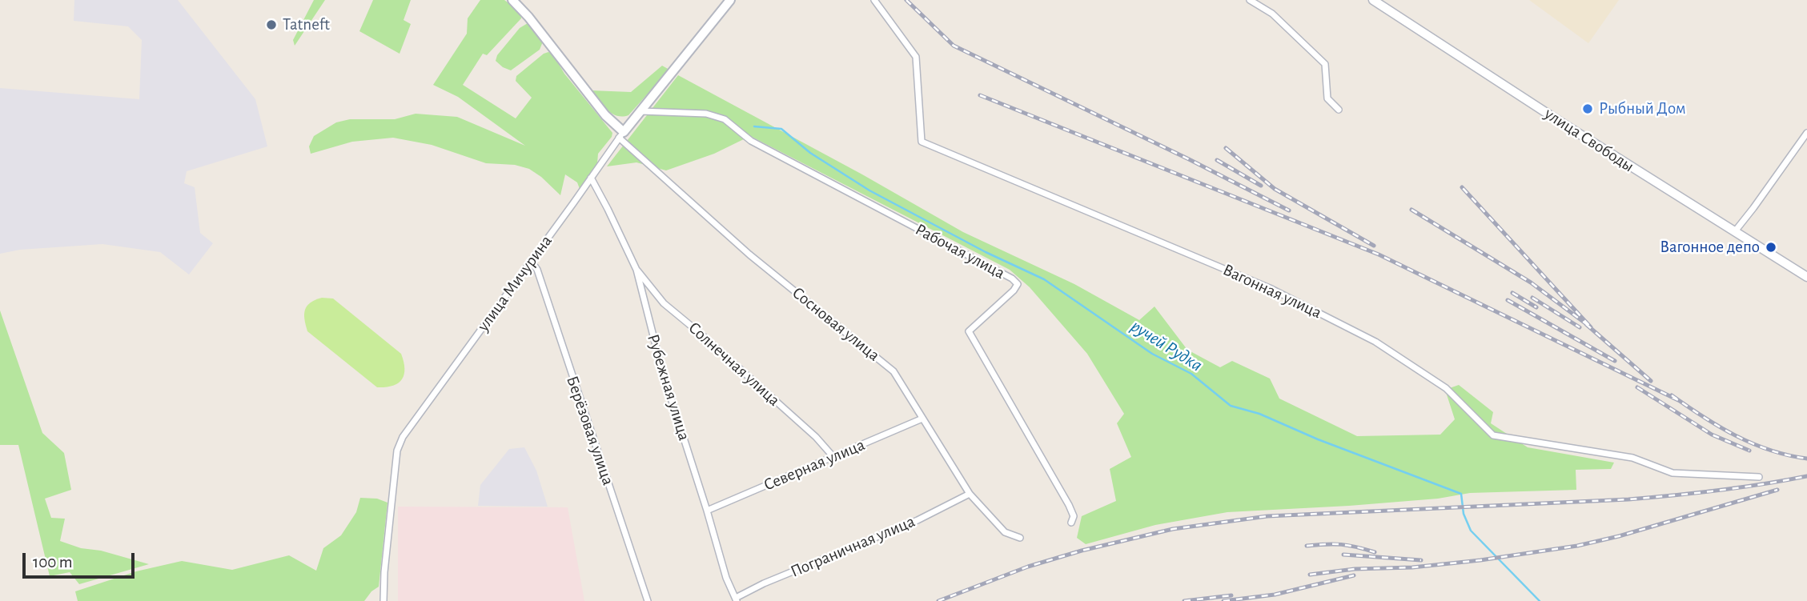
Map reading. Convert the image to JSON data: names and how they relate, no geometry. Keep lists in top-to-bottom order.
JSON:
{
  "streets": {
    "main road": ["улица Мичурина"],
    "street": [
      "улица Свободы",
      "Рабочая улица",
      "Вагонная улица",
      "Сосновая улица",
      "Солнечная улица",
      "Рубежная улица",
      "Берёзовая улица",
      "Северная улица",
      "Пограничная улица"
    ]
  },
  "crossings": [
    ["Рабочая улица", "улица Мичурина"],
    ["улица Мичурина", "Сосновая улица"],
    ["улица Мичурина", "Рубежная улица"],
    ["улица Мичурина", "Берёзовая улица"],
    ["Сосновая улица", "Северная улица"],
    ["Сосновая улица", "Пограничная улица"],
    ["Солнечная улица", "Рубежная улица"],
    ["Солнечная улица", "Северная улица"],
    ["Рубежная улица", "Северная улица"],
    ["Рубежная улица", "Пограничная улица"]
  ],
  "water": ["ручей Рудка"],
  "places": ["Tatneft", "Рыбный Дом", "Вагонное депо"],
  "scale_bar": "100 m"
}
